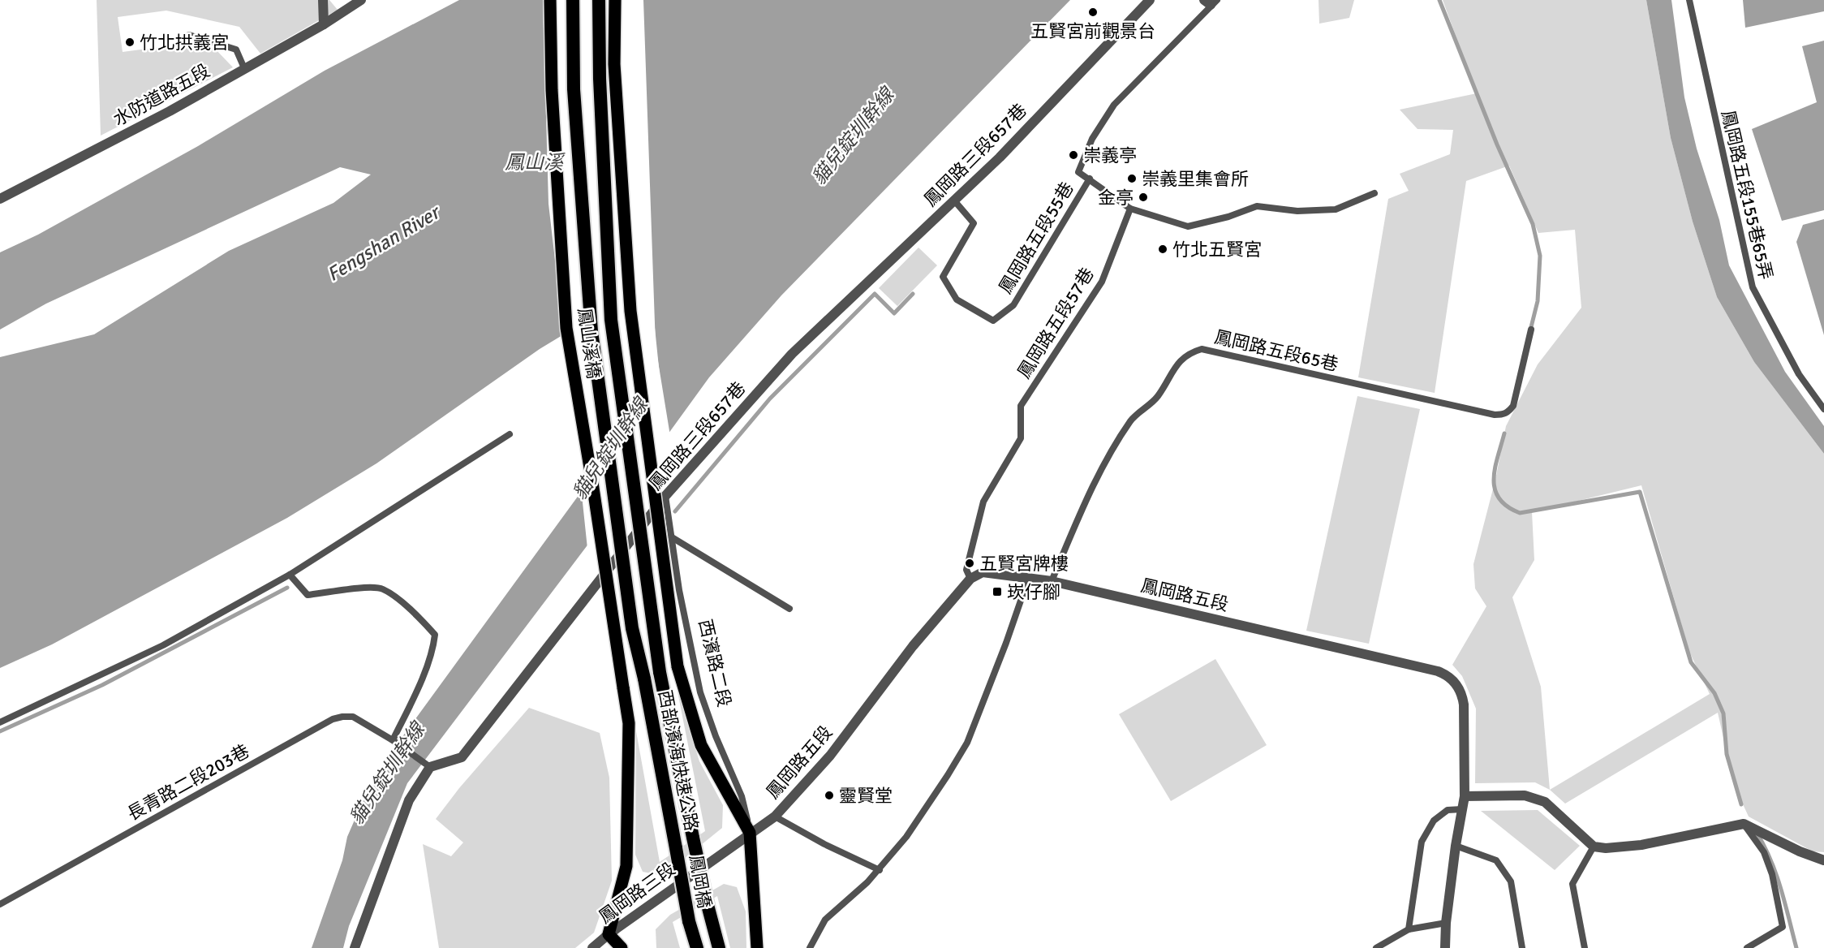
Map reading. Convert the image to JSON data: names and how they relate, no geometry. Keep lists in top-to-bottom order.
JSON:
{
  "streets": {
    "highway": ["鳳山溪橋", "西部濱海快速公路", "鳳岡橋"],
    "main road": ["西濱路二段"],
    "street": [
      "水防道路五段",
      "鳳岡路三段657巷",
      "鳳岡路五段",
      "鳳岡路三段"
    ],
    "lane": [
      "鳳岡路五段155巷65弄",
      "鳳岡路五段55巷",
      "鳳岡路五段57巷",
      "鳳岡路五段65巷",
      "長青路二段203巷"
    ]
  },
  "crossings": [
    ["鳳岡路三段657巷", "鳳岡路五段55巷"],
    ["鳳岡路三段657巷", "西濱路二段"],
    ["鳳岡路三段657巷", "長青路二段203巷"],
    ["鳳岡路五段55巷", "鳳岡路五段57巷"],
    ["鳳岡路五段57巷", "鳳岡路五段"],
    ["鳳山溪橋", "西部濱海快速公路"],
    ["鳳山溪橋", "鳳岡路三段"],
    ["鳳岡路五段65巷", "鳳岡路五段"],
    ["鳳岡路五段", "西濱路二段"],
    ["鳳岡路五段", "鳳岡路三段"],
    ["西濱路二段", "鳳岡路三段"],
    ["西部濱海快速公路", "鳳岡橋"]
  ],
  "water": ["貓兒錠圳幹線", "鳳山溪", "Fengshan River"],
  "places": {
    "other": [
      "五賢宮前觀景台",
      "竹北拱義宮",
      "崇義亭",
      "崇義里集會所",
      "金亭",
      "竹北五賢宮",
      "五賢宮牌樓",
      "靈賢堂"
    ],
    "transit": ["崁仔腳"]
  }
}
